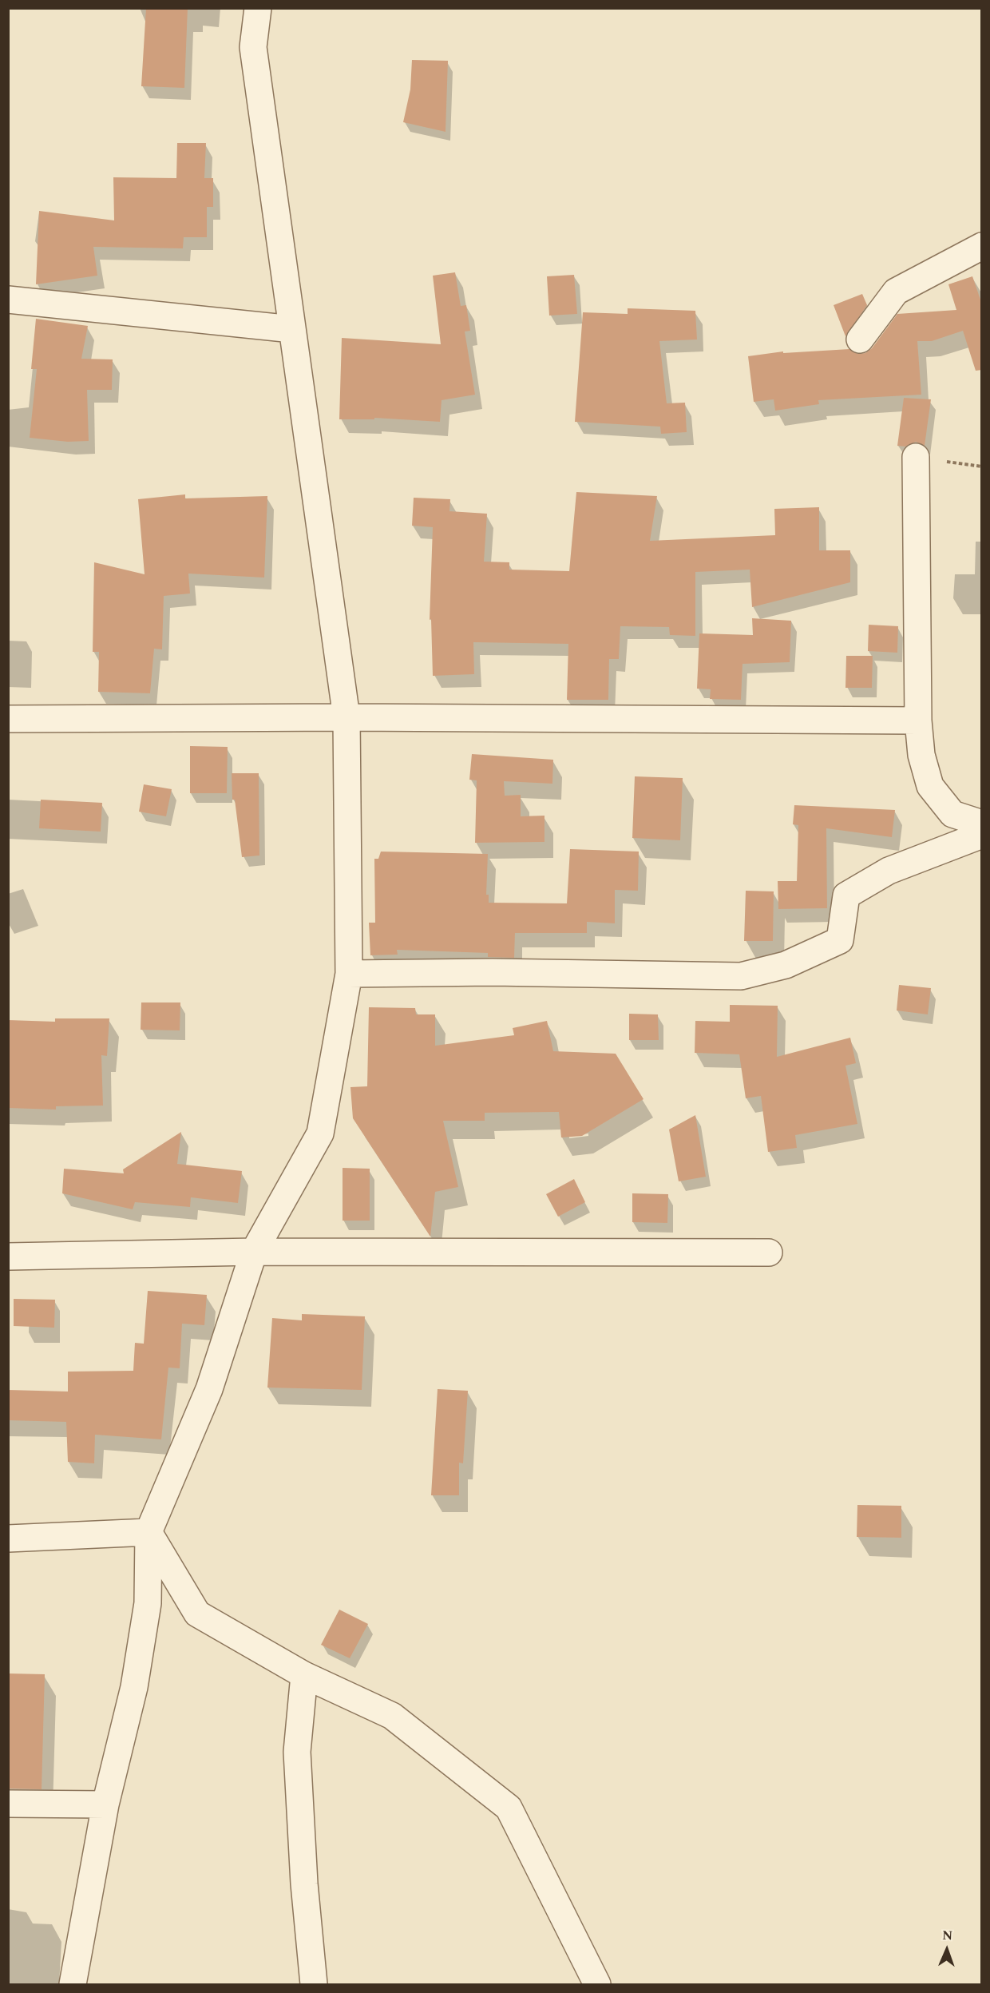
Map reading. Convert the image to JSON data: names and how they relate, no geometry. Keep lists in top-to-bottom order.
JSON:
{
  "north": "top"
}
